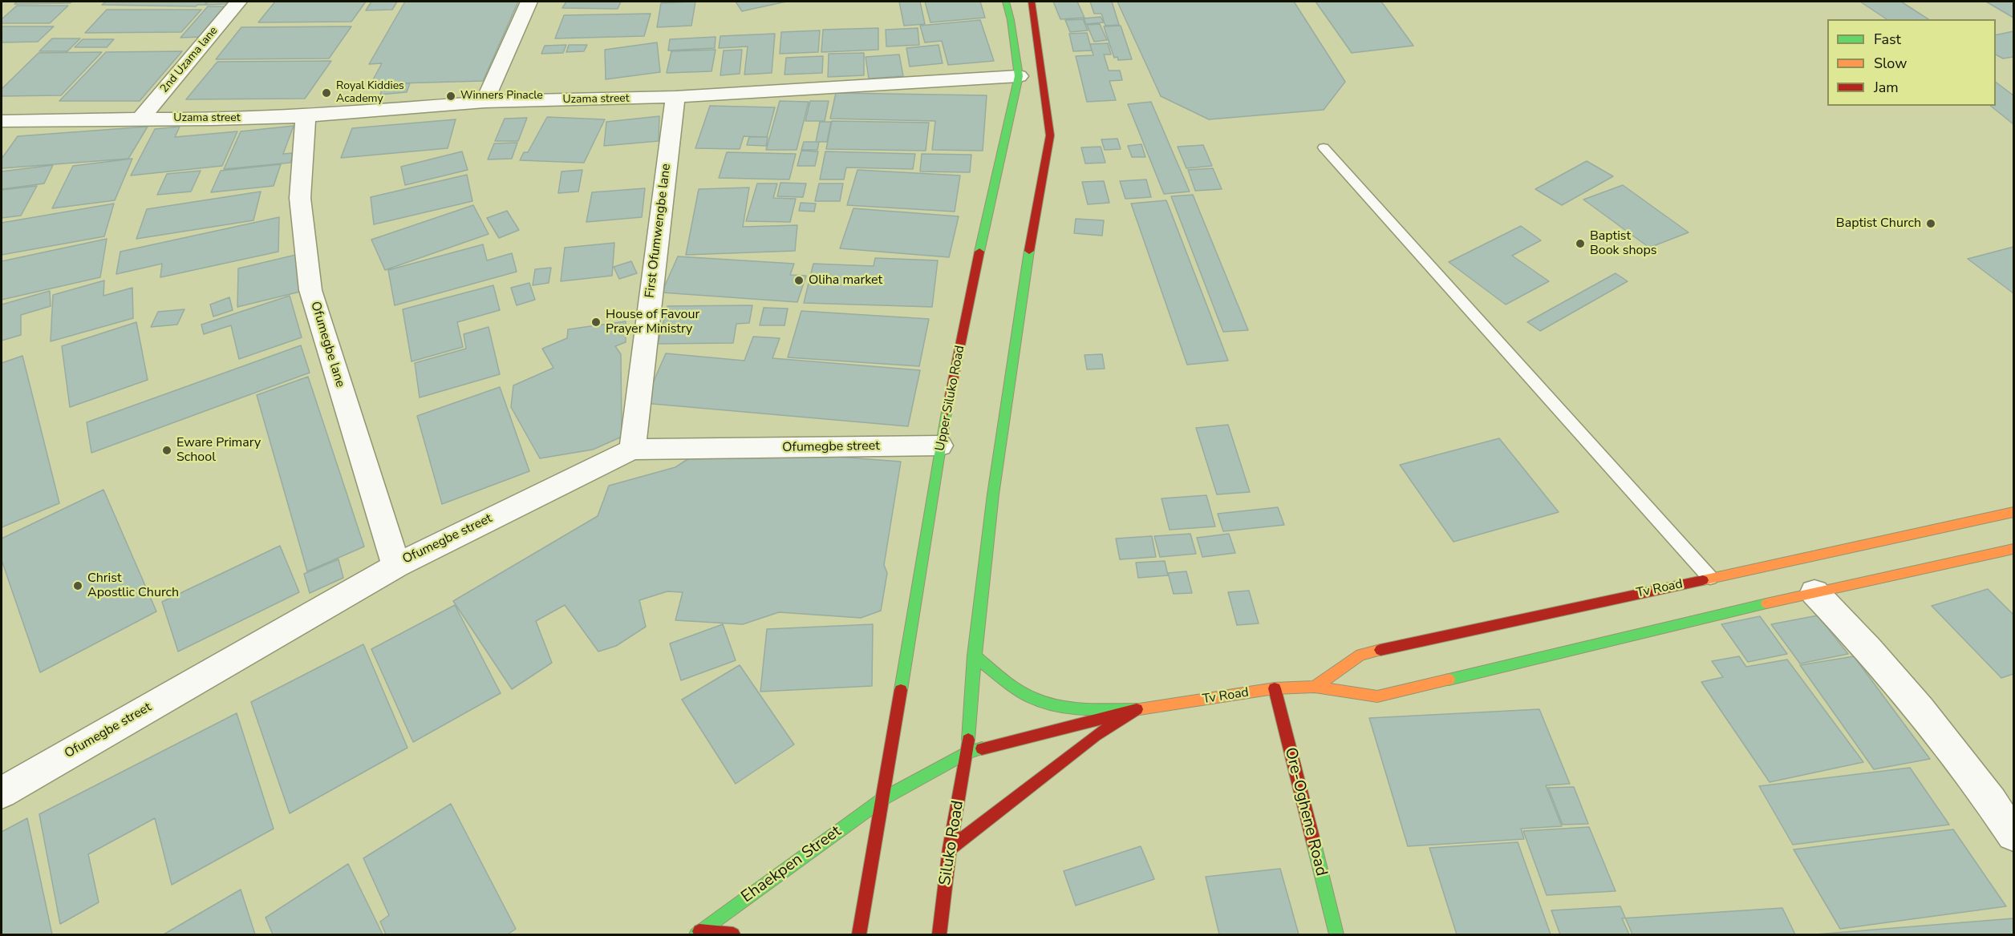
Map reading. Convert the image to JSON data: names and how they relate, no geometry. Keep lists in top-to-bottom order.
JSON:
{
  "streets": {
    "main road": [
      "Upper Siluko Road",
      "Tv Road",
      "Ore-Oghene Road",
      "Siluko Road",
      "Ehaekpen Street"
    ],
    "street": [
      "2nd Uzama lane",
      "Uzama street",
      "First Ofumwengbe lane",
      "Ofumegbe lane",
      "Ofumegbe street"
    ]
  },
  "crossings": [
    ["2nd Uzama lane", "Uzama street"],
    ["Uzama street", "First Ofumwengbe lane"],
    ["Uzama street", "Ofumegbe lane"],
    ["Uzama street", "Upper Siluko Road"],
    ["First Ofumwengbe lane", "Ofumegbe street"],
    ["Ofumegbe lane", "Ofumegbe street"],
    ["Upper Siluko Road", "Ofumegbe street"],
    ["Upper Siluko Road", "Ehaekpen Street"],
    ["Tv Road", "Ore-Oghene Road"],
    ["Tv Road", "Ehaekpen Street"],
    ["Siluko Road", "Ehaekpen Street"]
  ],
  "places": [
    "Royal Kiddies Academy",
    "Winners Pinacle",
    "Baptist Church",
    "Baptist Book shops",
    "Oliha market",
    "House of Favour Prayer Ministry",
    "Eware Primary School",
    "Christ Apostlic Church"
  ],
  "legend": ["Fast", "Slow", "Jam"]
}
